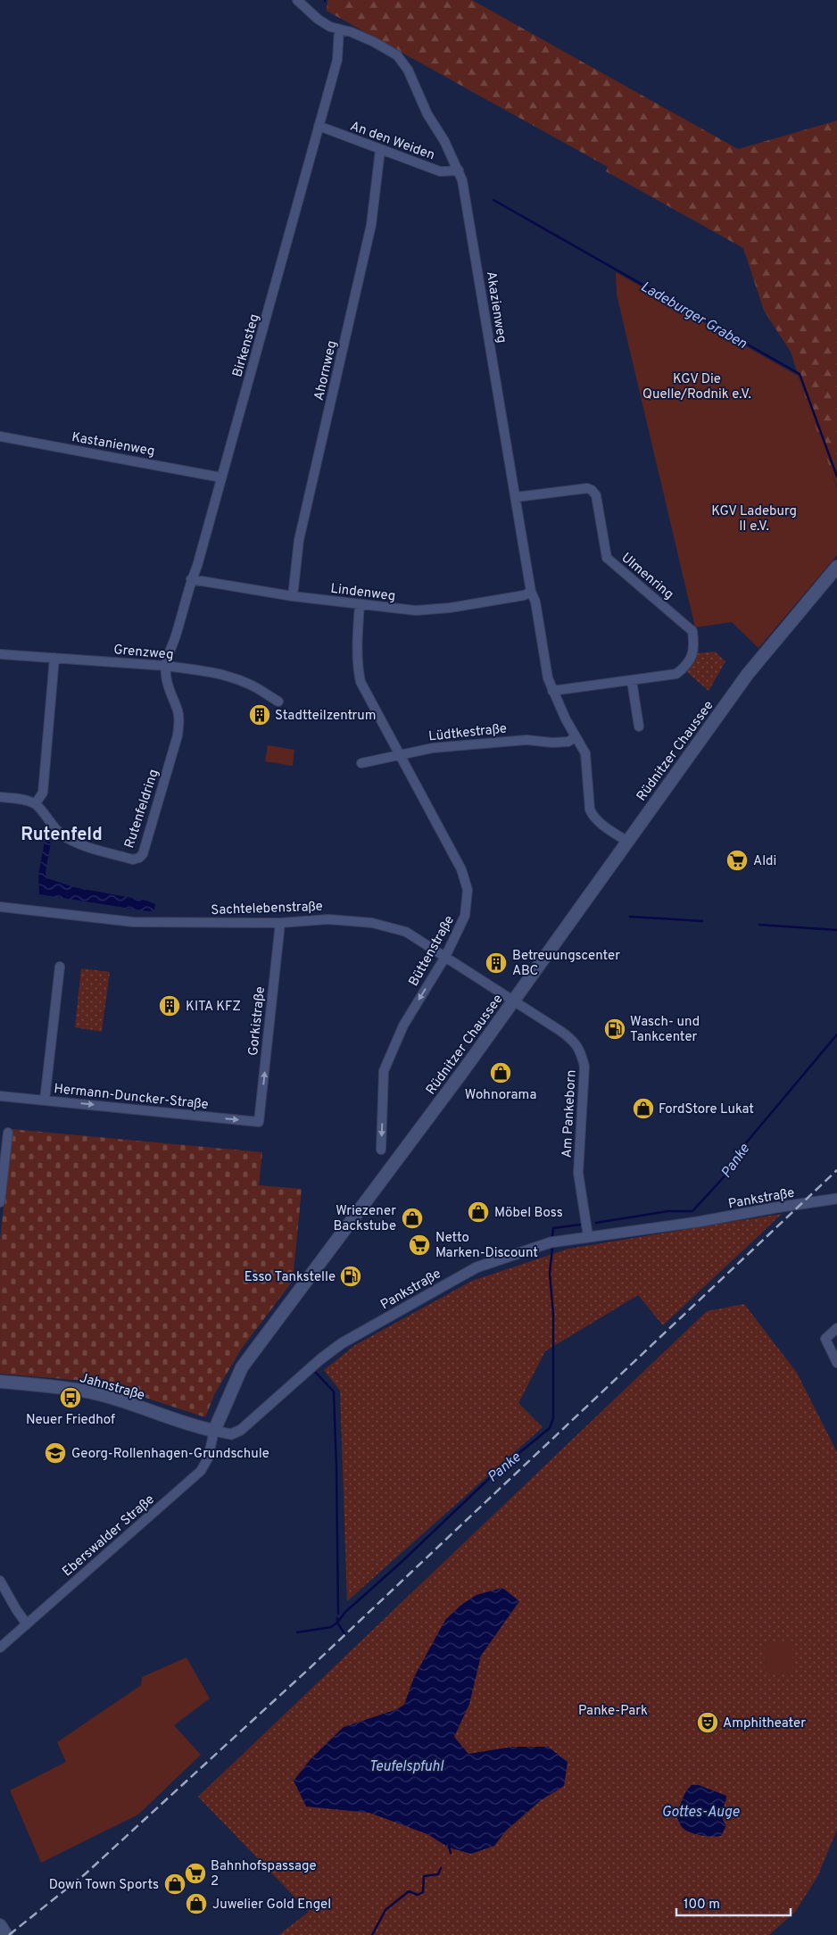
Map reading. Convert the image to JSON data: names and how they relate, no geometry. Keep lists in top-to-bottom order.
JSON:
{
  "streets": {
    "main road": ["Rüdnitzer Chaussee", "Jahnstraße"],
    "street": [
      "An den Weiden",
      "Akazienweg",
      "Birkensteg",
      "Ahornweg",
      "Kastanienweg",
      "Ulmenring",
      "Lindenweg",
      "Grenzweg",
      "Lüdtkestraße",
      "Rutenfeldring",
      "Sachtelebenstraße",
      "Büttenstraße",
      "Gorkistraße",
      "Hermann-Duncker-Straße",
      "Am Pankeborn",
      "Pankstraße",
      "Eberswalder Straße"
    ]
  },
  "crossings": [
    ["An den Weiden", "Akazienweg"],
    ["An den Weiden", "Birkensteg"],
    ["An den Weiden", "Ahornweg"],
    ["Akazienweg", "Birkensteg"],
    ["Akazienweg", "Ulmenring"],
    ["Akazienweg", "Lindenweg"],
    ["Akazienweg", "Lüdtkestraße"],
    ["Akazienweg", "Rüdnitzer Chaussee"],
    ["Birkensteg", "Kastanienweg"],
    ["Birkensteg", "Lindenweg"],
    ["Birkensteg", "Grenzweg"],
    ["Birkensteg", "Rutenfeldring"],
    ["Ahornweg", "Lindenweg"],
    ["Lindenweg", "Büttenstraße"],
    ["Grenzweg", "Rutenfeldring"],
    ["Lüdtkestraße", "Büttenstraße"],
    ["Rüdnitzer Chaussee", "Sachtelebenstraße"],
    ["Rüdnitzer Chaussee", "Am Pankeborn"],
    ["Rüdnitzer Chaussee", "Pankstraße"],
    ["Rüdnitzer Chaussee", "Jahnstraße"],
    ["Rüdnitzer Chaussee", "Eberswalder Straße"],
    ["Sachtelebenstraße", "Büttenstraße"],
    ["Sachtelebenstraße", "Gorkistraße"],
    ["Sachtelebenstraße", "Am Pankeborn"],
    ["Gorkistraße", "Hermann-Duncker-Straße"],
    ["Am Pankeborn", "Pankstraße"],
    ["Pankstraße", "Jahnstraße"],
    ["Pankstraße", "Eberswalder Straße"],
    ["Jahnstraße", "Eberswalder Straße"]
  ],
  "one_way": ["Gorkistraße", "Hermann-Duncker-Straße"],
  "districts": ["Rutenfeld"],
  "water": [
    "Ladeburger Graben",
    "Panke",
    "Teufelspfuhl",
    "Gottes-Auge"
  ],
  "parks": ["KGV Die Quelle/Rodnik e.V.", "KGV Ladeburg II e.V.", "Panke-Park"],
  "places": {
    "building": ["Stadtteilzentrum", "Betreuungscenter ABC", "KITA KFZ"],
    "supermarket": ["Aldi", "Netto Marken-Discount", "Bahnhofspassage 2"],
    "fuel station": ["Wasch- und Tankcenter", "Esso Tankstelle"],
    "shop": [
      "Wohnorama",
      "FordStore Lukat",
      "Möbel Boss",
      "Wriezener Backstube",
      "Down Town Sports",
      "Juwelier Gold Engel"
    ],
    "bus stop": ["Neuer Friedhof"],
    "school or university": ["Georg-Rollenhagen-Grundschule"],
    "theatre": ["Amphitheater"]
  },
  "scale_bar": "100 m"
}
